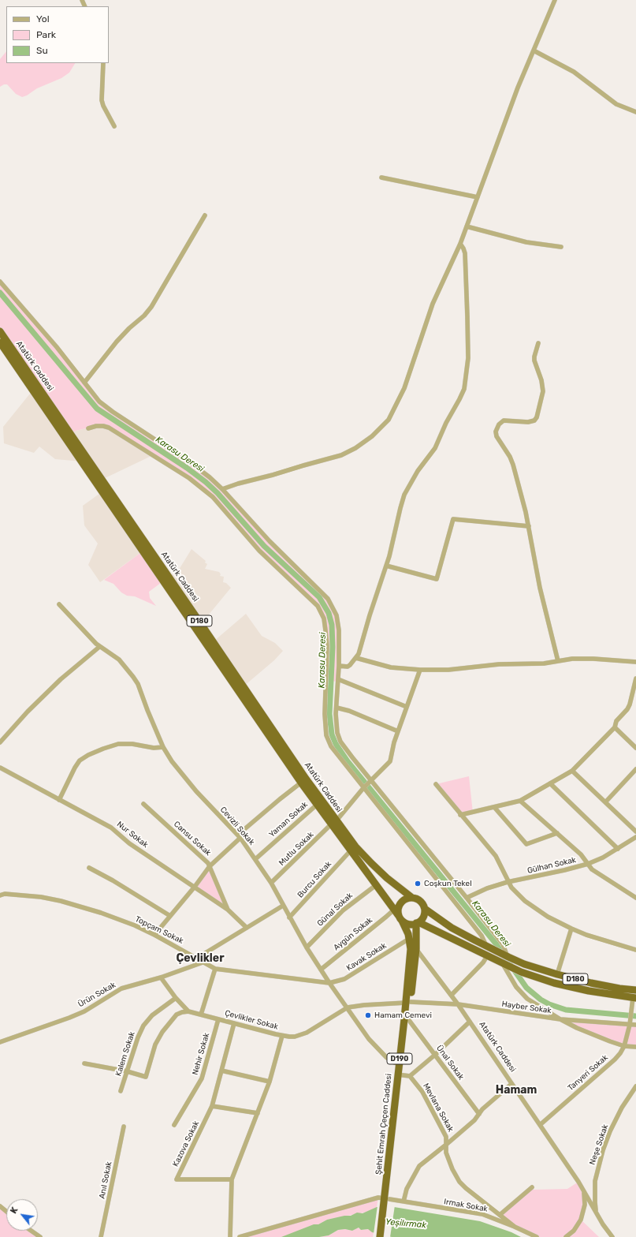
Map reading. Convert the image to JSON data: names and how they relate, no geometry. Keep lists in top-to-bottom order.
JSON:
{
  "streets": {
    "highway": [
      "Atatürk Caddesi",
      "D180",
      "D190",
      "Şehit Emrah Çeçen Caddesi"
    ],
    "street": [
      "Yaman Sokak",
      "Cevizli Sokak",
      "Nur Sokak",
      "Cansu Sokak",
      "Mutlu Sokak",
      "Gülhan Sokak",
      "Burcu Sokak",
      "Günal Sokak",
      "Topçam Sokak",
      "Aygün Sokak",
      "Kavak Sokak",
      "Ürün Sokak",
      "Hayber Sokak",
      "Çevlikler Sokak",
      "Kalem Sokak",
      "Nehir Sokak",
      "Ünal Sokak",
      "Tanyeri Sokak",
      "Mevlana Sokak",
      "Kazova Sokak",
      "Neşe Sokak",
      "Anıl Sokak",
      "Irmak Sokak"
    ]
  },
  "crossings": [
    ["Atatürk Caddesi", "D180"],
    ["Atatürk Caddesi", "Yaman Sokak"],
    ["Atatürk Caddesi", "Mutlu Sokak"],
    ["Atatürk Caddesi", "Burcu Sokak"],
    ["Atatürk Caddesi", "Günal Sokak"],
    ["Atatürk Caddesi", "Aygün Sokak"],
    ["Atatürk Caddesi", "Hayber Sokak"],
    ["Atatürk Caddesi", "Tanyeri Sokak"],
    ["Atatürk Caddesi", "Şehit Emrah Çeçen Caddesi"],
    ["Atatürk Caddesi", "Neşe Sokak"],
    ["D180", "Tanyeri Sokak"],
    ["D180", "Şehit Emrah Çeçen Caddesi"],
    ["Yaman Sokak", "Cevizli Sokak"],
    ["Cevizli Sokak", "Mutlu Sokak"],
    ["Cevizli Sokak", "Burcu Sokak"],
    ["Cevizli Sokak", "Günal Sokak"],
    ["Cevizli Sokak", "Topçam Sokak"],
    ["Cevizli Sokak", "Aygün Sokak"],
    ["Cevizli Sokak", "Kavak Sokak"],
    ["Cevizli Sokak", "Hayber Sokak"],
    ["Cevizli Sokak", "Çevlikler Sokak"],
    ["Cevizli Sokak", "Şehit Emrah Çeçen Caddesi"],
    ["Nur Sokak", "Cansu Sokak"],
    ["Topçam Sokak", "Kavak Sokak"],
    ["Topçam Sokak", "Ürün Sokak"],
    ["Kavak Sokak", "Şehit Emrah Çeçen Caddesi"],
    ["Hayber Sokak", "Çevlikler Sokak"],
    ["Hayber Sokak", "Tanyeri Sokak"],
    ["Hayber Sokak", "Şehit Emrah Çeçen Caddesi"],
    ["Çevlikler Sokak", "Nehir Sokak"],
    ["Çevlikler Sokak", "Kazova Sokak"],
    ["Ünal Sokak", "Şehit Emrah Çeçen Caddesi"],
    ["Mevlana Sokak", "Şehit Emrah Çeçen Caddesi"],
    ["Mevlana Sokak", "Irmak Sokak"],
    ["Şehit Emrah Çeçen Caddesi", "Irmak Sokak"]
  ],
  "districts": ["Çevlikler", "Hamam"],
  "water": ["Karasu Deresi", "Yeşilırmak"],
  "places": ["Coşkun Tekel", "Hamam Cemevi"],
  "legend": ["Yol", "Park", "Su"],
  "north": "top left"
}
